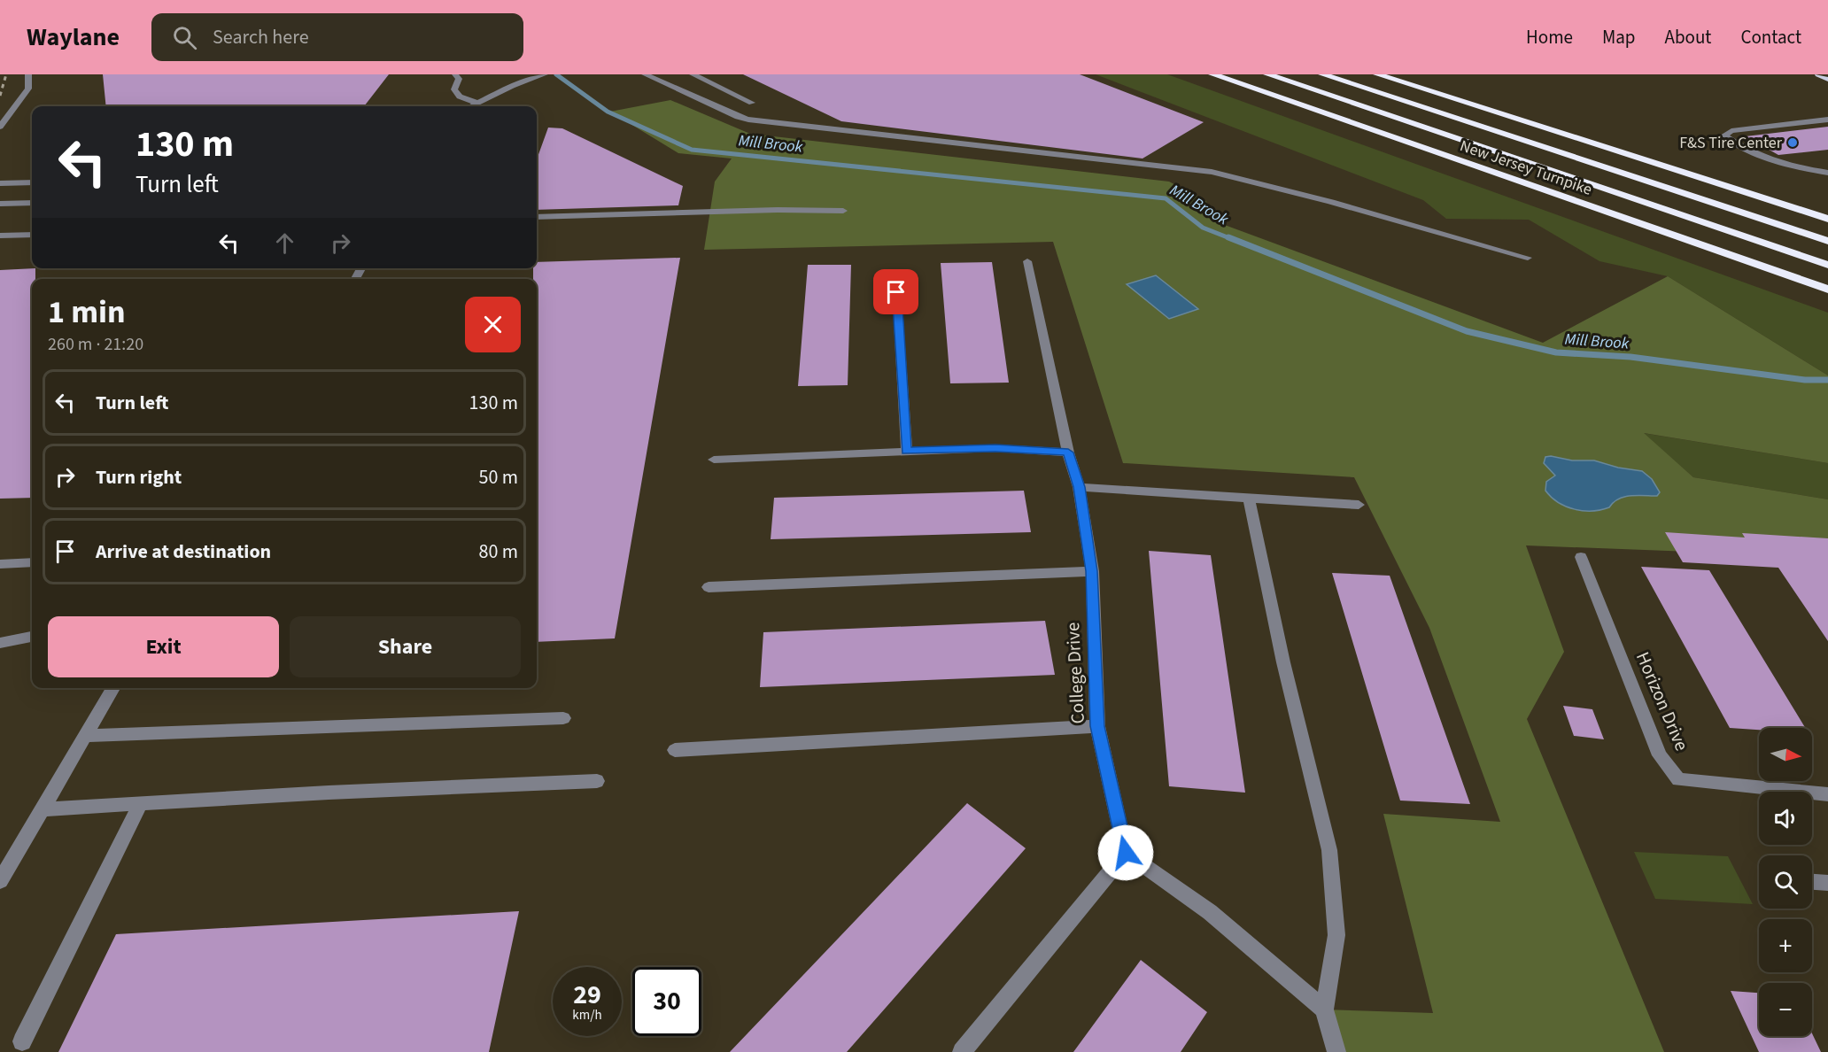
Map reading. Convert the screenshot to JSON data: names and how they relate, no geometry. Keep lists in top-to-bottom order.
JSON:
{
  "streets": {
    "highway": ["New Jersey Turnpike"],
    "street": ["College Drive", "Horizon Drive"]
  },
  "water": ["Mill Brook"],
  "places": ["F&S Tire Center"],
  "north": "right",
  "page": {
    "header": "Waylane",
    "search": "Search here",
    "nav": [
      "Home",
      "Map",
      "About",
      "Contact"
    ],
    "turn": ["130 m", "Turn left"],
    "heading": ["1 min", "260 m · 21:20"],
    "list": [
      {
        "name": "Turn left",
        "value": "130 m"
      },
      {
        "name": "Turn right",
        "value": "50 m"
      },
      {
        "name": "Arrive at destination",
        "value": "80 m"
      }
    ],
    "buttons": ["Exit", "Share"],
    "map_buttons": ["+", "−"],
    "speed": "29 km/h",
    "limit": "30"
  }
}
